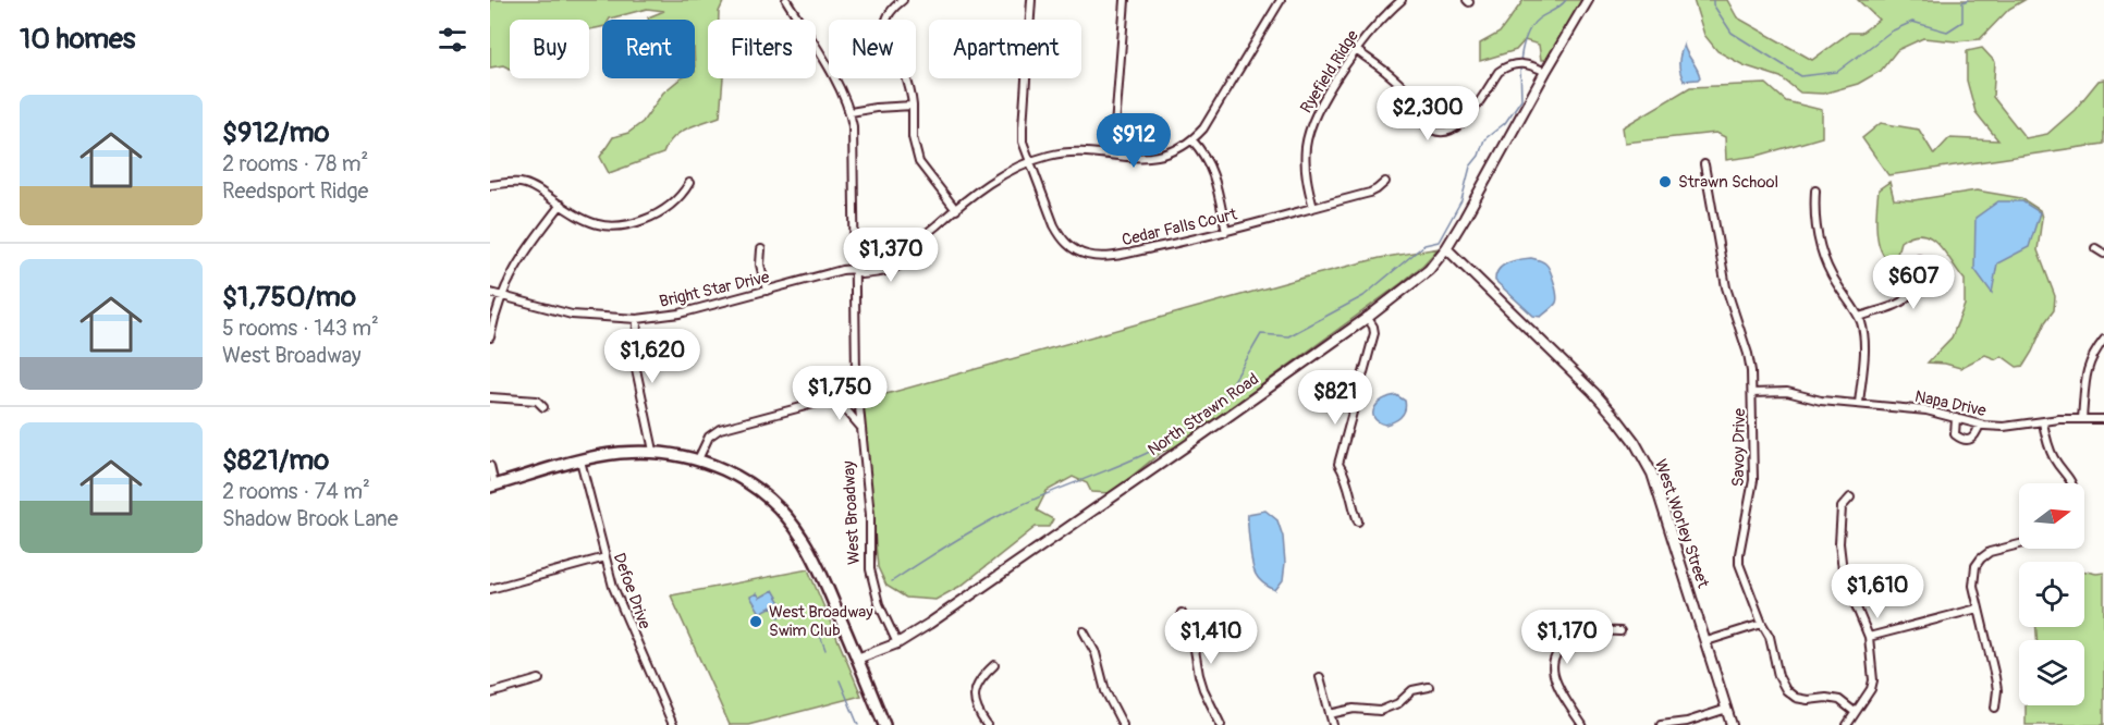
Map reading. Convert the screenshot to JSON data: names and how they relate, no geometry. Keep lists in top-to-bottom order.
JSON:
{
  "streets": {
    "street": [
      "Ryefield Ridge",
      "Cedar Falls Court",
      "Bright Star Drive",
      "Napa Drive",
      "North Strawn Road",
      "Savoy Drive",
      "West Broadway",
      "West Worley Street",
      "Defoe Drive"
    ]
  },
  "crossings": [
    ["Ryefield Ridge", "Cedar Falls Court"],
    ["Bright Star Drive", "West Broadway"],
    ["Napa Drive", "Savoy Drive"],
    ["North Strawn Road", "West Broadway"],
    ["North Strawn Road", "West Worley Street"]
  ],
  "places": ["Strawn School", "West Broadway Swim Club"],
  "north": "right",
  "page": {
    "heading": "10 homes",
    "chip": [
      "Buy",
      "Rent",
      "Filters",
      "New",
      "Apartment"
    ],
    "list": [
      {
        "name": "$912/mo",
        "note": "2 rooms · 78 m² · Reedsport Ridge"
      },
      {
        "name": "$1,750/mo",
        "note": "5 rooms · 143 m² · West Broadway"
      },
      {
        "name": "$821/mo",
        "note": "2 rooms · 74 m² · Shadow Brook Lane"
      }
    ],
    "price": [
      "$2,300",
      "$912",
      "$1,370",
      "$607",
      "$1,620",
      "$1,750",
      "$821",
      "$1,610",
      "$1,410",
      "$1,170"
    ]
  }
}
